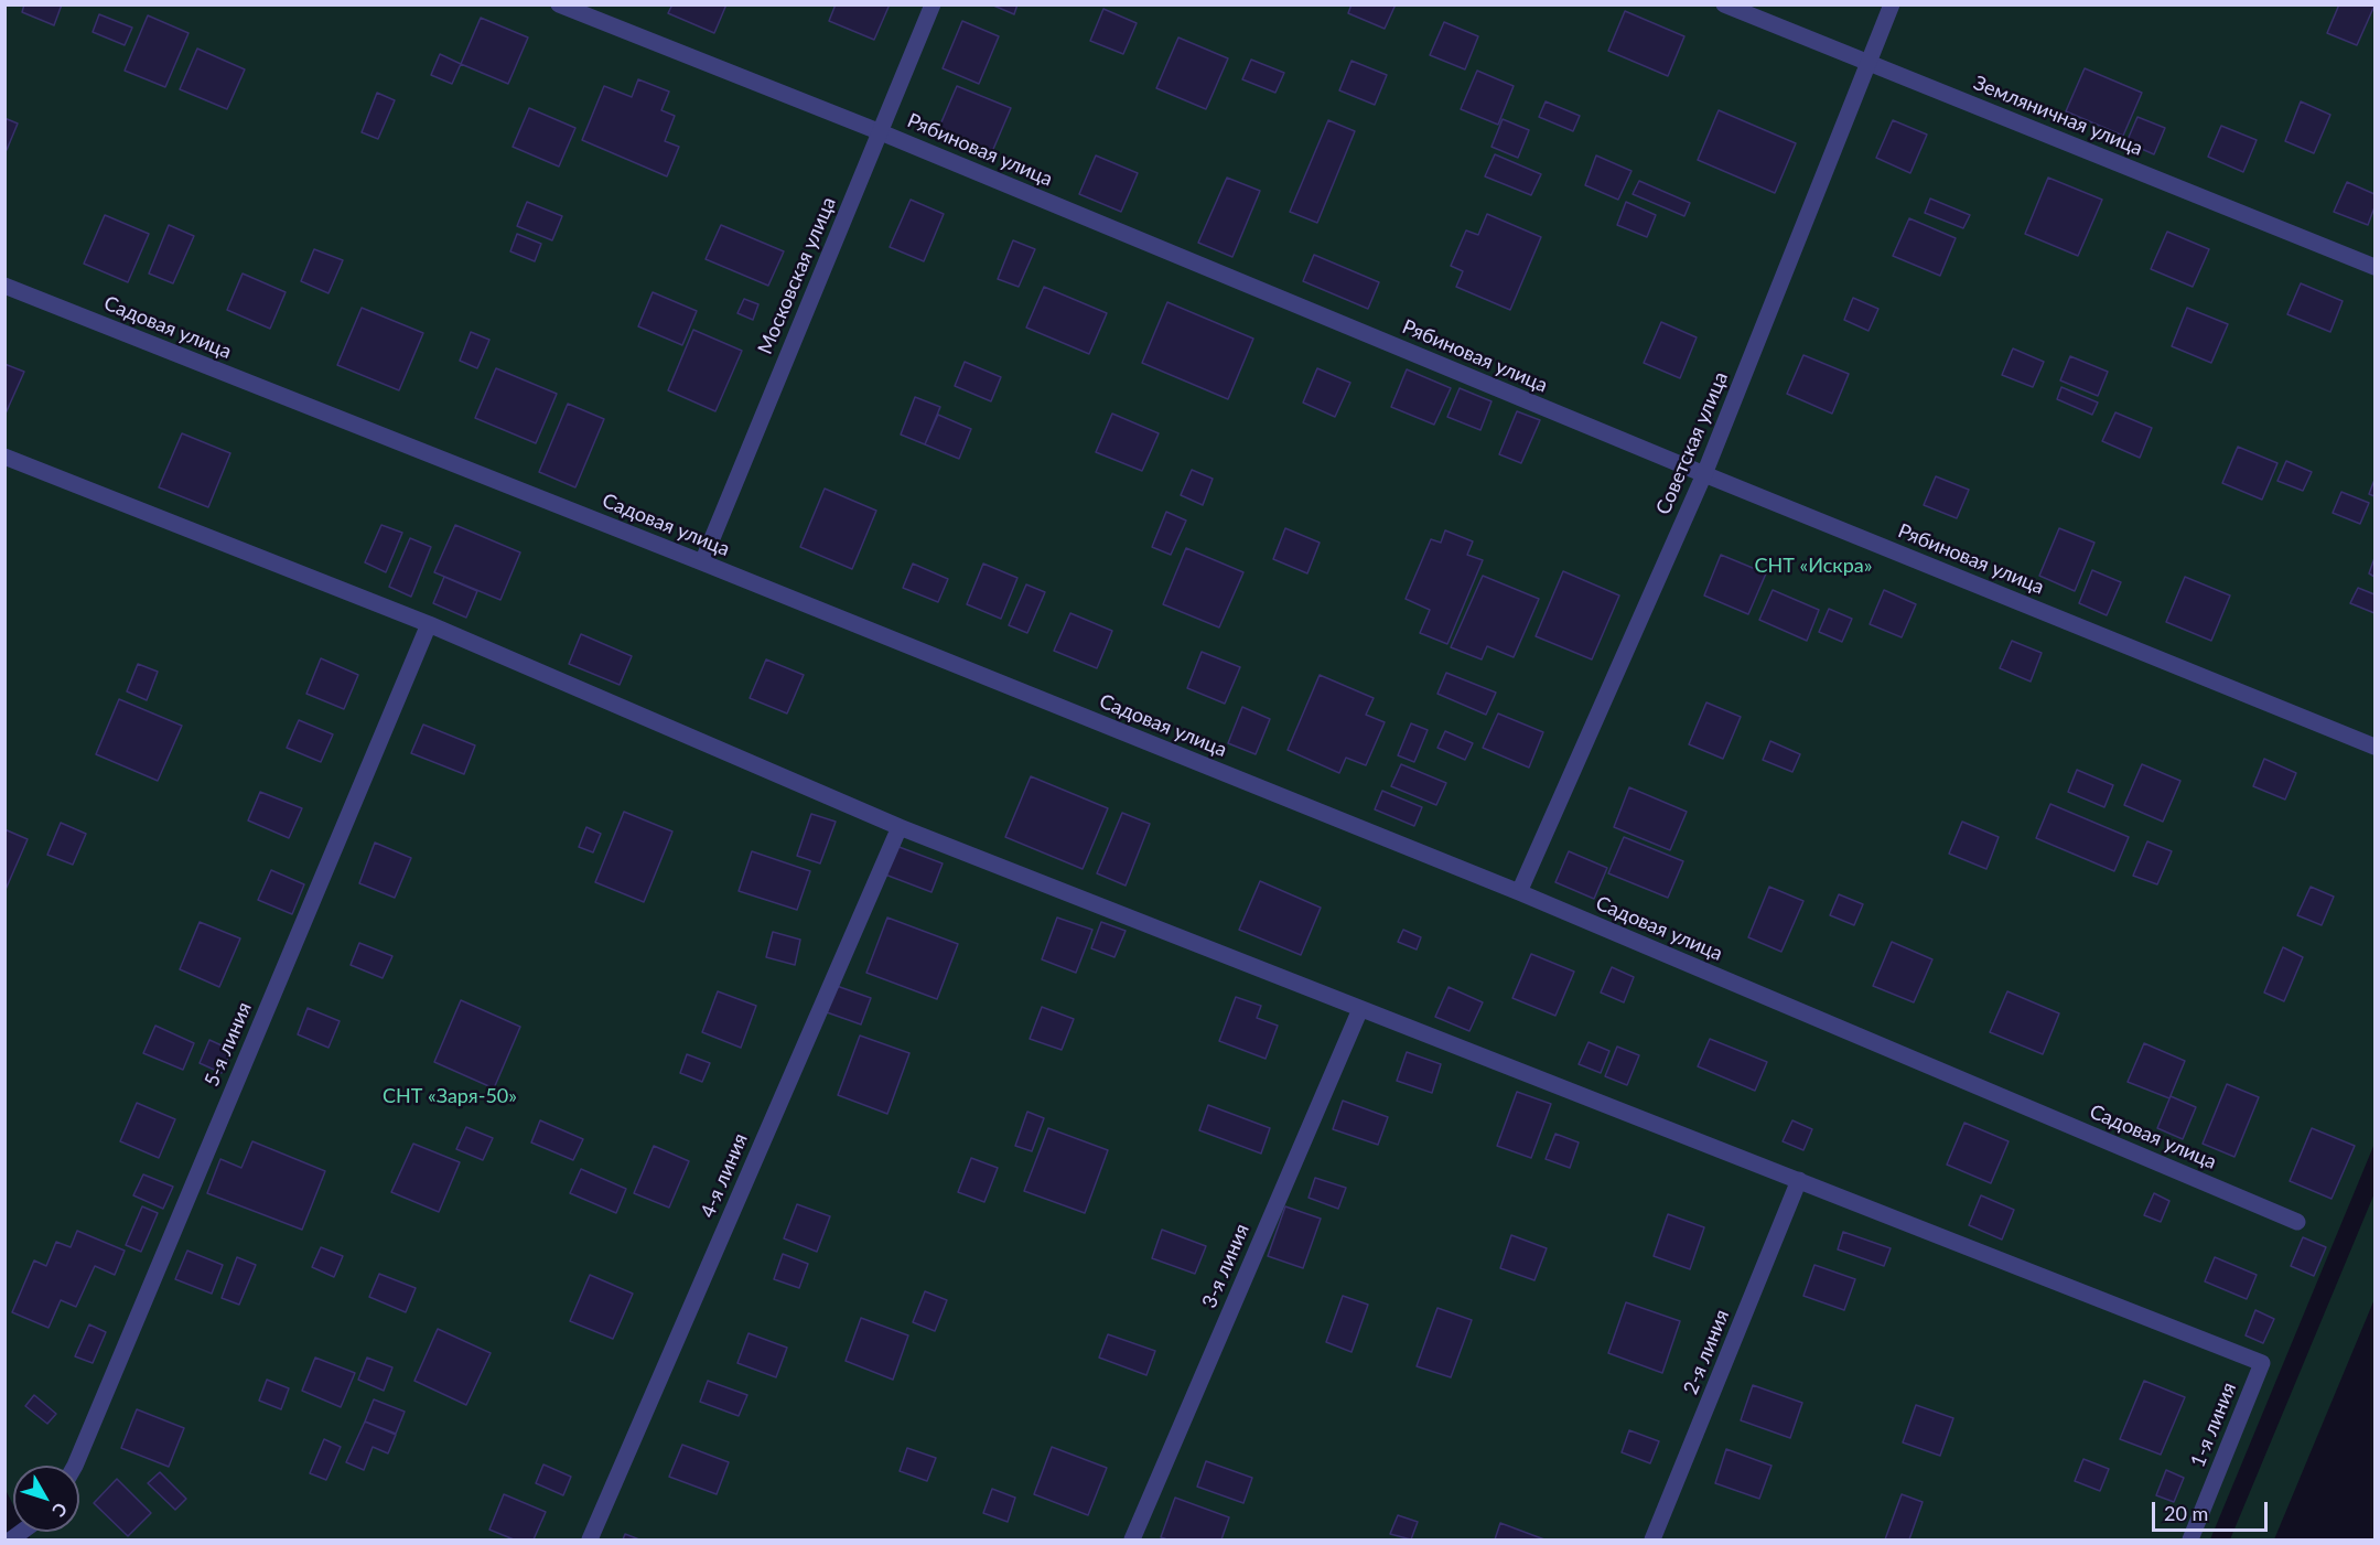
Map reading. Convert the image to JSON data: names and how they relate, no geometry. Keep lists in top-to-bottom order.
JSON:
{
  "streets": {
    "street": [
      "Земляничная улица",
      "Рябиновая улица",
      "Московская улица",
      "Садовая улица",
      "Советская улица",
      "5-я линия",
      "4-я линия",
      "3-я линия",
      "2-я линия",
      "1-я линия"
    ]
  },
  "crossings": [
    ["Земляничная улица", "Советская улица"],
    ["Рябиновая улица", "Московская улица"],
    ["Рябиновая улица", "Советская улица"],
    ["Московская улица", "Садовая улица"],
    ["Садовая улица", "Советская улица"],
    ["2-я линия", "1-я линия"]
  ],
  "parks": ["СНТ «Искра»", "СНТ «Заря-50»"],
  "scale_bar": "20 m",
  "north": "bottom right"
}
